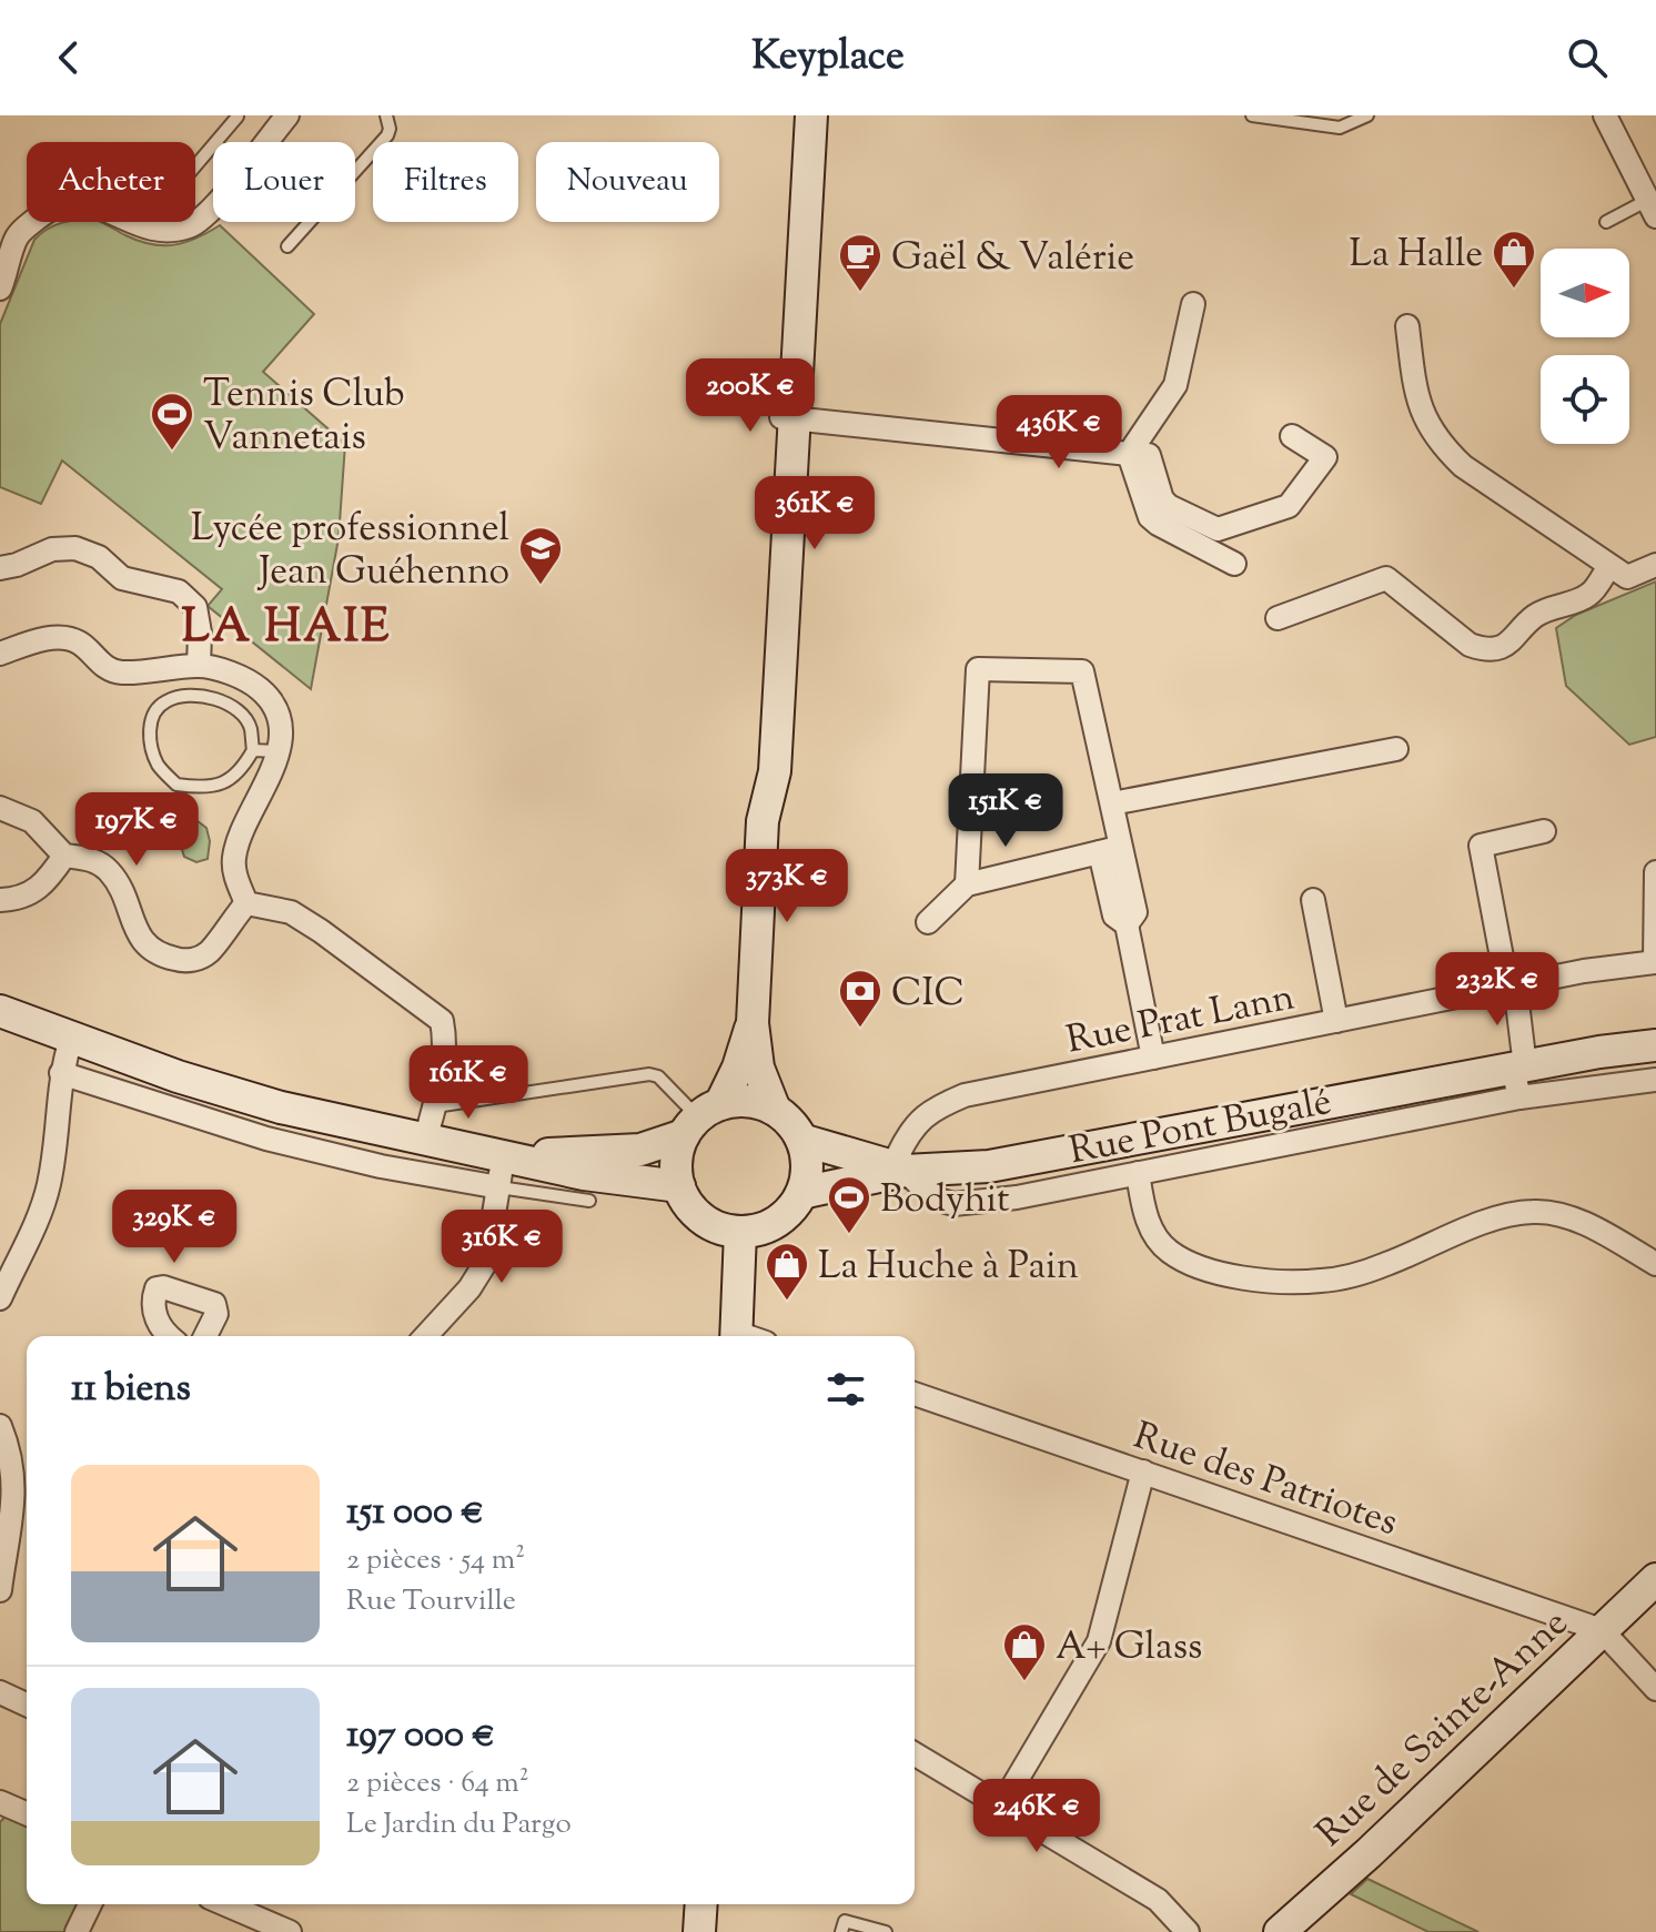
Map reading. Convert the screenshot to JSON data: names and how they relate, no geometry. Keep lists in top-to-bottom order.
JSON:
{
  "streets": {
    "main road": ["Rue de Sainte-Anne"],
    "street": ["Rue Prat Lann", "Rue Pont Bugalé", "Rue des Patriotes"]
  },
  "crossings": [
    ["Rue Prat Lann", "Rue Pont Bugalé"],
    ["Rue des Patriotes", "Rue de Sainte-Anne"]
  ],
  "districts": ["LA HAIE"],
  "places": {
    "shop": ["La Halle", "La Huche à Pain", "A+ Glass"],
    "cafe": ["Gaël & Valérie"],
    "sports": ["Tennis Club Vannetais", "Bodyhit"],
    "school or university": ["Lycée professionnel Jean Guéhenno"],
    "bank": ["CIC"]
  },
  "north": "right",
  "page": {
    "header": "Keyplace",
    "chip": [
      "Acheter",
      "Louer",
      "Filtres",
      "Nouveau"
    ],
    "price": [
      "200K €",
      "436K €",
      "361K €",
      "151K €",
      "197K €",
      "373K €",
      "232K €",
      "161K €",
      "329K €",
      "316K €",
      "246K €"
    ],
    "heading": "11 biens",
    "list": [
      {
        "name": "151 000 €",
        "note": "2 pièces · 54 m² · Rue Tourville"
      },
      {
        "name": "197 000 €",
        "note": "2 pièces · 64 m² · Le Jardin du Pargo"
      }
    ]
  }
}
